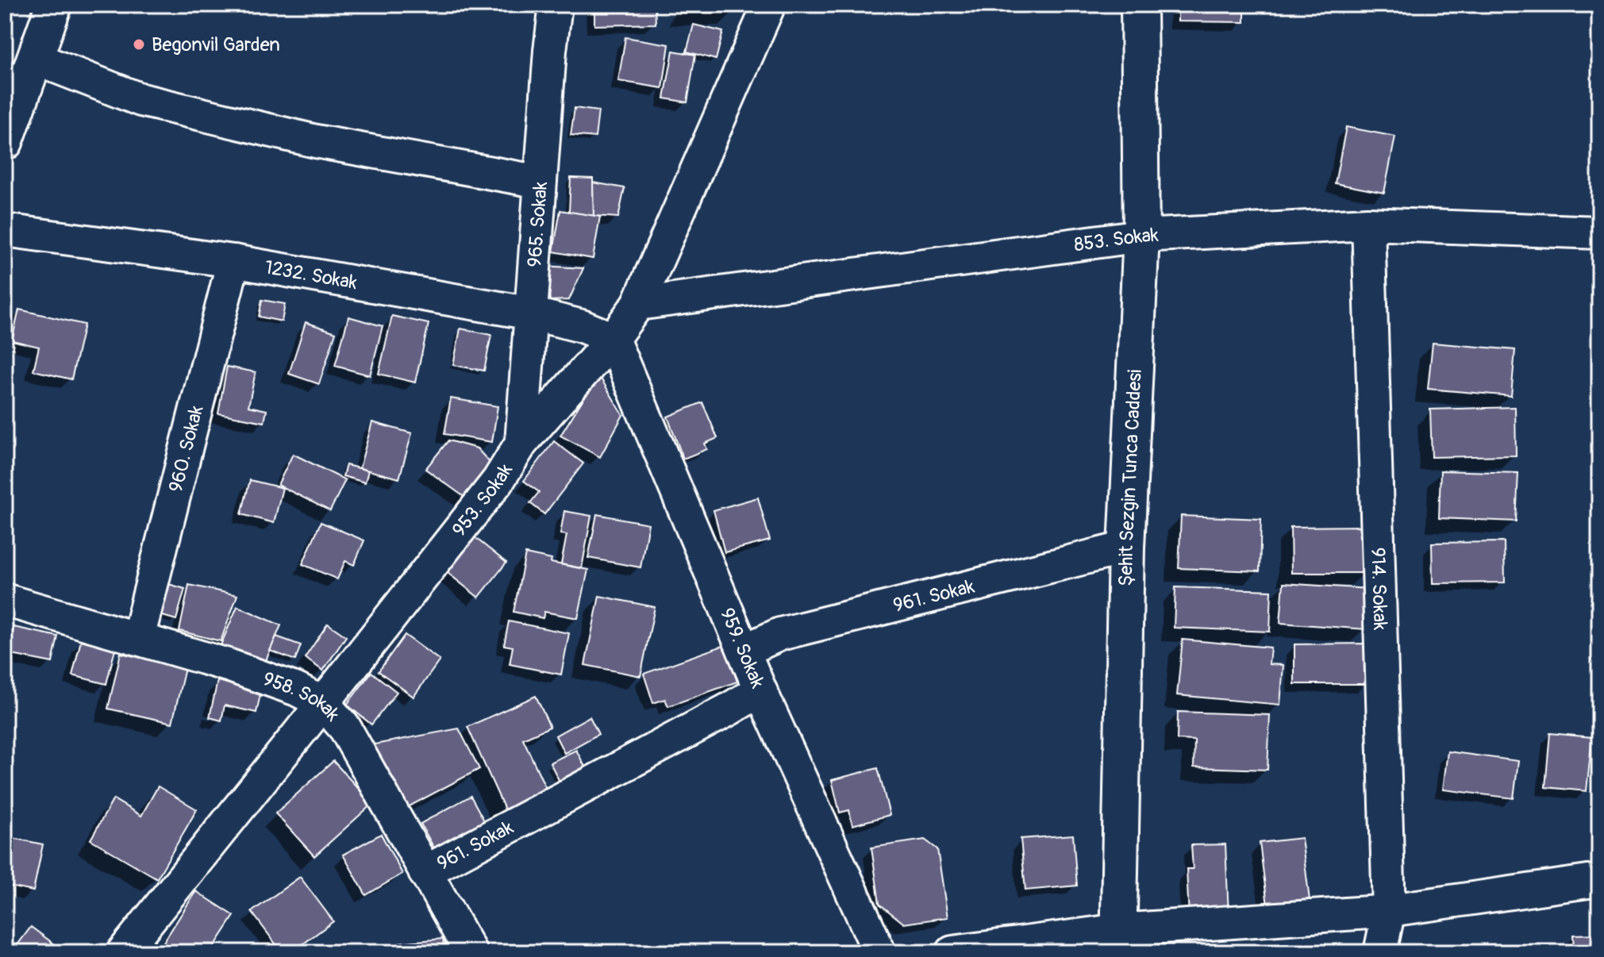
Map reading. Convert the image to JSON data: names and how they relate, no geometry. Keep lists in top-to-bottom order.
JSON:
{
  "streets": {
    "street": [
      "965. Sokak",
      "853. Sokak",
      "1232. Sokak",
      "960. Sokak",
      "Şehit Sezgin Tunca Caddesi",
      "953. Sokak",
      "914. Sokak",
      "961. Sokak",
      "959. Sokak",
      "958. Sokak"
    ]
  },
  "crossings": [
    ["965. Sokak", "1232. Sokak"],
    ["965. Sokak", "953. Sokak"],
    ["853. Sokak", "Şehit Sezgin Tunca Caddesi"],
    ["853. Sokak", "953. Sokak"],
    ["853. Sokak", "914. Sokak"],
    ["1232. Sokak", "960. Sokak"],
    ["1232. Sokak", "953. Sokak"],
    ["1232. Sokak", "959. Sokak"],
    ["960. Sokak", "958. Sokak"],
    ["Şehit Sezgin Tunca Caddesi", "961. Sokak"],
    ["953. Sokak", "959. Sokak"],
    ["953. Sokak", "958. Sokak"],
    ["961. Sokak", "959. Sokak"],
    ["961. Sokak", "958. Sokak"]
  ],
  "places": ["Begonvil Garden"]
}
